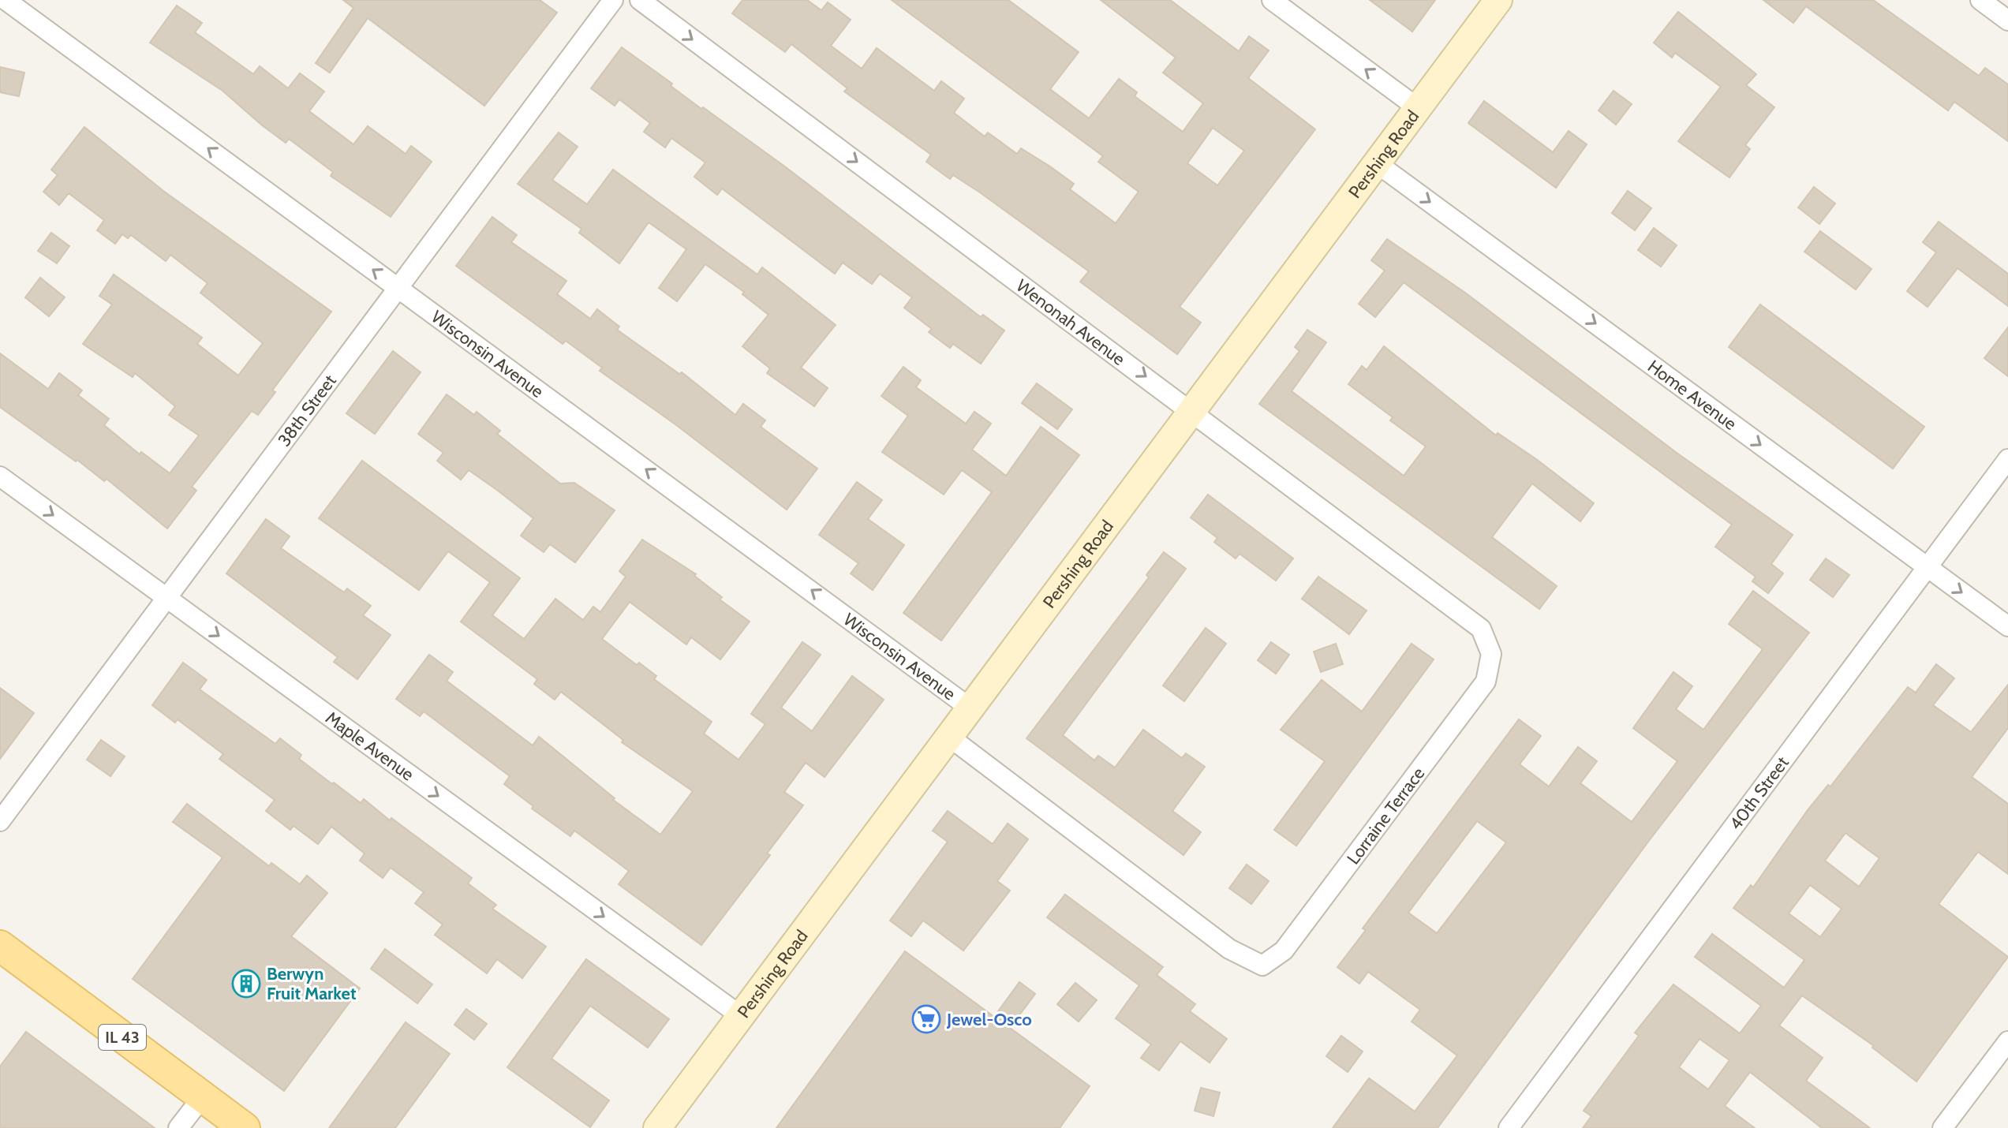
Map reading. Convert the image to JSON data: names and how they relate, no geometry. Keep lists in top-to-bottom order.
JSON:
{
  "streets": {
    "main road": ["Pershing Road", "IL 43"],
    "street": [
      "Wenonah Avenue",
      "Wisconsin Avenue",
      "Home Avenue",
      "38th Street",
      "Maple Avenue",
      "40th Street",
      "Lorraine Terrace"
    ]
  },
  "crossings": [
    ["Pershing Road", "Wenonah Avenue"],
    ["Pershing Road", "Wisconsin Avenue"],
    ["Pershing Road", "Home Avenue"],
    ["Pershing Road", "Maple Avenue"],
    ["Pershing Road", "Lorraine Terrace"],
    ["Wenonah Avenue", "Lorraine Terrace"],
    ["Wisconsin Avenue", "38th Street"],
    ["Home Avenue", "40th Street"],
    ["38th Street", "Maple Avenue"]
  ],
  "one_way": [
    "Wenonah Avenue",
    "Wisconsin Avenue",
    "Home Avenue",
    "Maple Avenue"
  ],
  "places": {
    "building": ["Berwyn Fruit Market"],
    "supermarket": ["Jewel-Osco"]
  }
}
